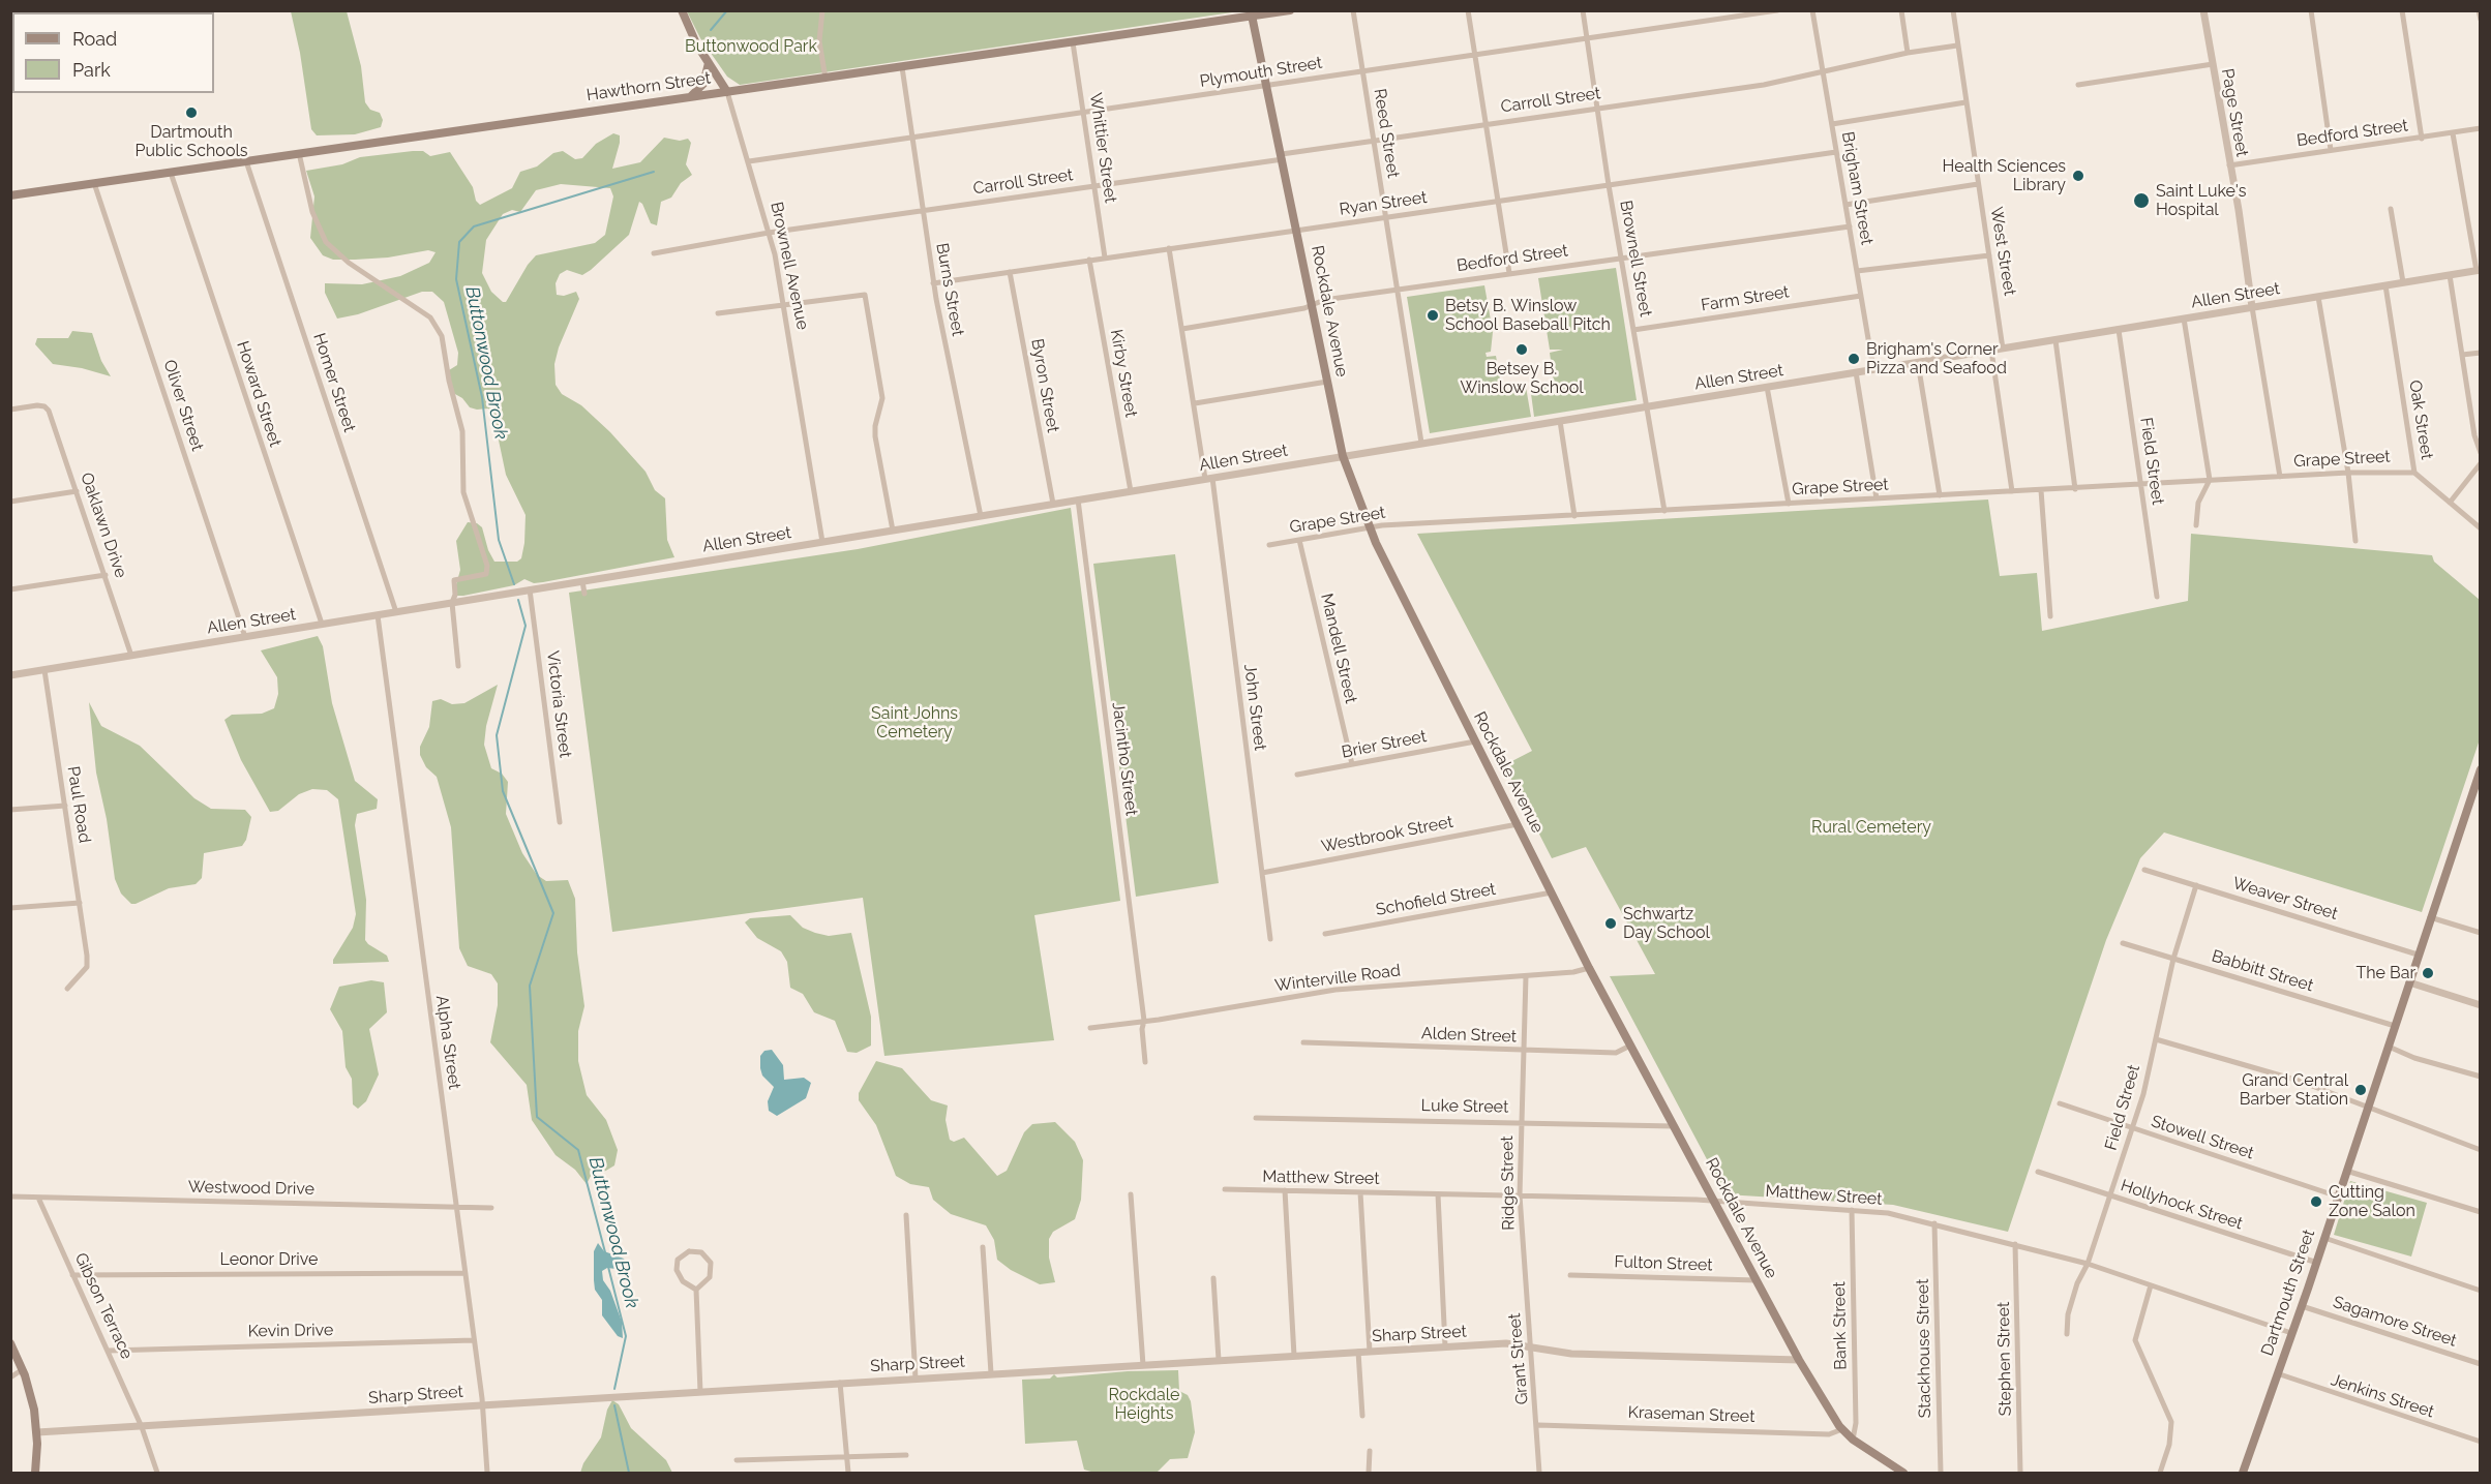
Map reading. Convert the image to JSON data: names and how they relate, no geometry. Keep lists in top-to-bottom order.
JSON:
{
  "streets": {
    "main road": [
      "Hawthorn Street",
      "Brownell Avenue",
      "Rockdale Avenue",
      "Dartmouth Street"
    ],
    "street": [
      "Plymouth Street",
      "Carroll Street",
      "Page Street",
      "Reed Street",
      "Bedford Street",
      "Whittier Street",
      "Brigham Street",
      "Ryan Street",
      "West Street",
      "Brownell Street",
      "Burns Street",
      "Allen Street",
      "Farm Street",
      "Kirby Street",
      "Homer Street",
      "Byron Street",
      "Howard Street",
      "Oliver Street",
      "Oak Street",
      "Grape Street",
      "Field Street",
      "Oaklawn Drive",
      "Mandell Street",
      "Victoria Street",
      "John Street",
      "Brier Street",
      "Jacintho Street",
      "Paul Road",
      "Westbrook Street",
      "Weaver Street",
      "Schofield Street",
      "Babbitt Street",
      "Winterville Road",
      "Alden Street",
      "Alpha Street",
      "Luke Street",
      "Stowell Street",
      "Matthew Street",
      "Ridge Street",
      "Westwood Drive",
      "Hollyhock Street",
      "Leonor Drive",
      "Fulton Street",
      "Gibson Terrace",
      "Sagamore Street",
      "Bank Street",
      "Kevin Drive",
      "Sharp Street",
      "Stackhouse Street",
      "Grant Street",
      "Stephen Street",
      "Jenkins Street",
      "Kraseman Street"
    ]
  },
  "crossings": [
    ["Plymouth Street", "Reed Street"],
    ["Plymouth Street", "Whittier Street"],
    ["Plymouth Street", "Brownell Street"],
    ["Plymouth Street", "Brownell Avenue"],
    ["Plymouth Street", "Burns Street"],
    ["Plymouth Street", "Rockdale Avenue"],
    ["Hawthorn Street", "Whittier Street"],
    ["Hawthorn Street", "Brownell Avenue"],
    ["Hawthorn Street", "Burns Street"],
    ["Hawthorn Street", "Rockdale Avenue"],
    ["Hawthorn Street", "Homer Street"],
    ["Hawthorn Street", "Howard Street"],
    ["Hawthorn Street", "Oliver Street"],
    ["Carroll Street", "Reed Street"],
    ["Carroll Street", "Whittier Street"],
    ["Carroll Street", "Brigham Street"],
    ["Carroll Street", "West Street"],
    ["Carroll Street", "Brownell Street"],
    ["Carroll Street", "Brownell Avenue"],
    ["Carroll Street", "Burns Street"],
    ["Carroll Street", "Rockdale Avenue"],
    ["Page Street", "Bedford Street"],
    ["Page Street", "Allen Street"],
    ["Page Street", "Grape Street"],
    ["Reed Street", "Bedford Street"],
    ["Reed Street", "Ryan Street"],
    ["Reed Street", "Allen Street"],
    ["Bedford Street", "Brigham Street"],
    ["Bedford Street", "Brownell Street"],
    ["Bedford Street", "Rockdale Avenue"],
    ["Bedford Street", "John Street"],
    ["Whittier Street", "Ryan Street"],
    ["Brigham Street", "Ryan Street"],
    ["Brigham Street", "Allen Street"],
    ["Brigham Street", "Farm Street"],
    ["Ryan Street", "Brownell Street"],
    ["Ryan Street", "Burns Street"],
    ["Ryan Street", "Rockdale Avenue"],
    ["Ryan Street", "Kirby Street"],
    ["Ryan Street", "Byron Street"],
    ["Ryan Street", "John Street"],
    ["West Street", "Allen Street"],
    ["Brownell Street", "Allen Street"],
    ["Brownell Street", "Farm Street"],
    ["Brownell Street", "Grape Street"],
    ["Brownell Avenue", "Allen Street"],
    ["Burns Street", "Allen Street"],
    ["Allen Street", "Rockdale Avenue"],
    ["Allen Street", "Kirby Street"],
    ["Allen Street", "Homer Street"],
    ["Allen Street", "Byron Street"],
    ["Allen Street", "Howard Street"],
    ["Allen Street", "Oliver Street"],
    ["Allen Street", "Oak Street"],
    ["Allen Street", "Field Street"],
    ["Allen Street", "Oaklawn Drive"],
    ["Allen Street", "Victoria Street"],
    ["Allen Street", "John Street"],
    ["Allen Street", "Jacintho Street"],
    ["Allen Street", "Paul Road"],
    ["Allen Street", "Alpha Street"],
    ["Rockdale Avenue", "Grape Street"],
    ["Rockdale Avenue", "Brier Street"],
    ["Rockdale Avenue", "Westbrook Street"],
    ["Rockdale Avenue", "Schofield Street"],
    ["Rockdale Avenue", "Winterville Road"],
    ["Rockdale Avenue", "Alden Street"],
    ["Rockdale Avenue", "Luke Street"],
    ["Rockdale Avenue", "Matthew Street"],
    ["Rockdale Avenue", "Fulton Street"],
    ["Rockdale Avenue", "Bank Street"],
    ["Rockdale Avenue", "Sharp Street"],
    ["Rockdale Avenue", "Kraseman Street"],
    ["Oak Street", "Grape Street"],
    ["Grape Street", "Field Street"],
    ["Grape Street", "Mandell Street"],
    ["Field Street", "Weaver Street"],
    ["Field Street", "Babbitt Street"],
    ["Field Street", "Stowell Street"],
    ["Field Street", "Matthew Street"],
    ["Field Street", "Hollyhock Street"],
    ["Mandell Street", "Brier Street"],
    ["John Street", "Westbrook Street"],
    ["Jacintho Street", "Winterville Road"],
    ["Weaver Street", "Dartmouth Street"],
    ["Babbitt Street", "Dartmouth Street"],
    ["Winterville Road", "Ridge Street"],
    ["Alden Street", "Ridge Street"],
    ["Alpha Street", "Westwood Drive"],
    ["Alpha Street", "Leonor Drive"],
    ["Alpha Street", "Kevin Drive"],
    ["Alpha Street", "Sharp Street"],
    ["Luke Street", "Ridge Street"],
    ["Stowell Street", "Dartmouth Street"],
    ["Matthew Street", "Ridge Street"],
    ["Matthew Street", "Dartmouth Street"],
    ["Matthew Street", "Bank Street"],
    ["Matthew Street", "Stackhouse Street"],
    ["Matthew Street", "Stephen Street"],
    ["Ridge Street", "Grant Street"],
    ["Westwood Drive", "Gibson Terrace"],
    ["Hollyhock Street", "Dartmouth Street"],
    ["Leonor Drive", "Gibson Terrace"],
    ["Dartmouth Street", "Sagamore Street"],
    ["Dartmouth Street", "Jenkins Street"],
    ["Gibson Terrace", "Kevin Drive"],
    ["Gibson Terrace", "Sharp Street"],
    ["Sharp Street", "Grant Street"],
    ["Grant Street", "Kraseman Street"]
  ],
  "water": ["Buttonwood Brook"],
  "parks": [
    "Buttonwood Park",
    "Saint Johns Cemetery",
    "Rural Cemetery",
    "Rockdale Heights"
  ],
  "places": [
    "Dartmouth Public Schools",
    "Health Sciences Library",
    "Saint Luke's Hospital",
    "Betsy B. Winslow School Baseball Pitch",
    "Betsey B. Winslow School",
    "Brigham's Corner Pizza and Seafood",
    "Schwartz Day School",
    "The Bar",
    "Grand Central Barber Station",
    "Cutting Zone Salon"
  ],
  "legend": ["Road", "Park"]
}
